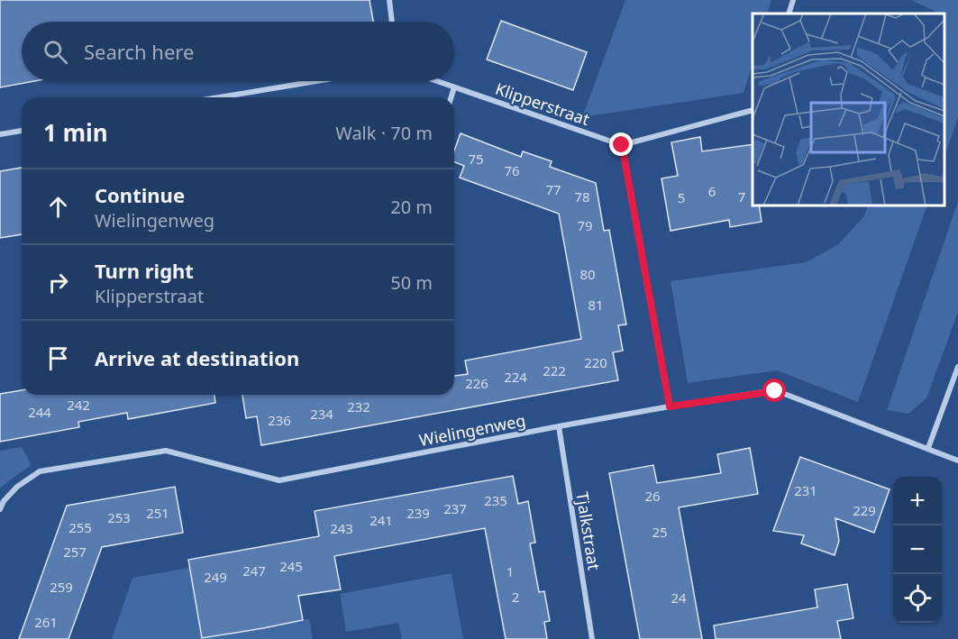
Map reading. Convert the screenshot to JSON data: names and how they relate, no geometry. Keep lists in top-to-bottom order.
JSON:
{
  "streets": {
    "street": ["Klipperstraat", "Wielingenweg", "Tjalkstraat"]
  },
  "crossings": [
    ["Wielingenweg", "Tjalkstraat"]
  ],
  "house_numbers": [
    "75",
    "76",
    "77",
    "6",
    "78",
    "7",
    "5",
    "79",
    "80",
    "81",
    "220",
    "222",
    "224",
    "226",
    "242",
    "232",
    "244",
    "234",
    "236",
    "231",
    "26",
    "235",
    "237",
    "229",
    "251",
    "239",
    "253",
    "241",
    "255",
    "243",
    "25",
    "257",
    "245",
    "247",
    "1",
    "249",
    "259",
    "2",
    "24",
    "261"
  ],
  "page": {
    "search": "Search here",
    "heading": ["1 min", "Walk · 70 m"],
    "list": [
      ["Continue", "Wielingenweg", "20 m"],
      ["Turn right", "Klipperstraat", "50 m"],
      "Arrive at destination"
    ],
    "map_buttons": ["+", "−"]
  }
}
